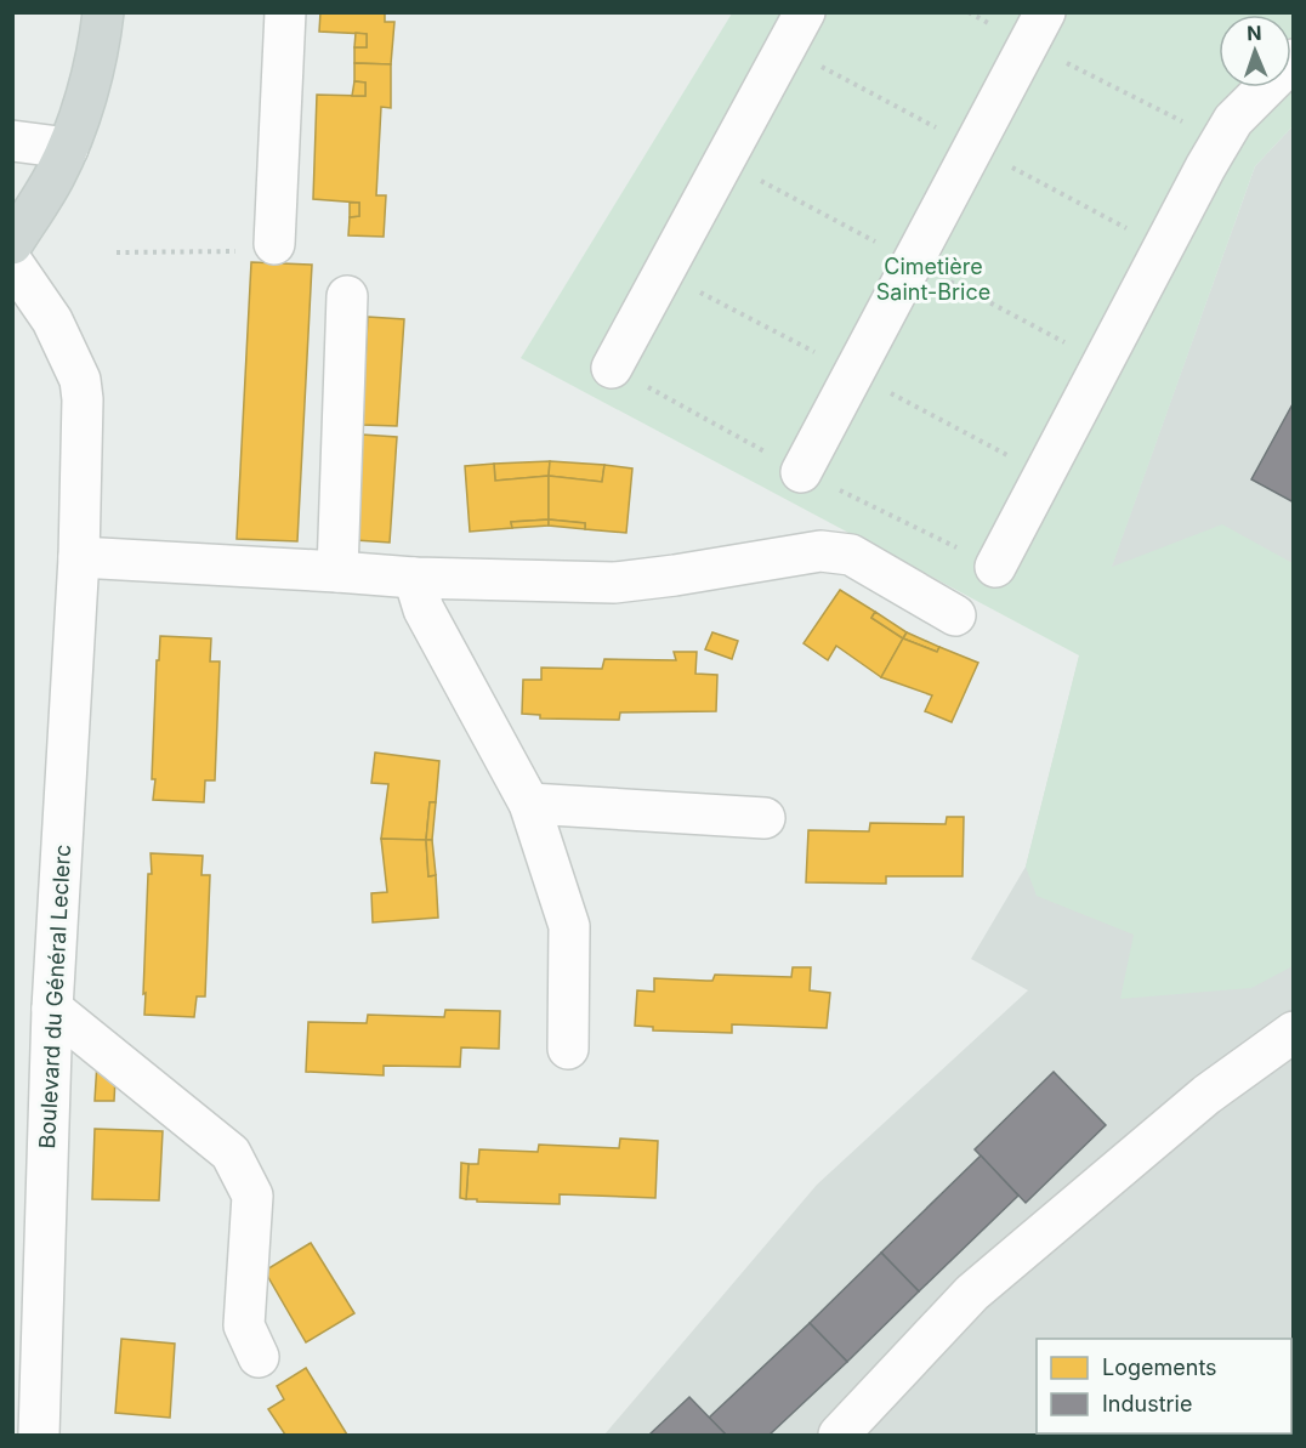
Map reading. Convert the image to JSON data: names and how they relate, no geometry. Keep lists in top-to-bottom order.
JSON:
{
  "streets": {
    "street": ["Boulevard du Général Leclerc"]
  },
  "parks": ["Cimetière Saint-Brice"],
  "legend": ["Logements", "Industrie"],
  "north": "top"
}
